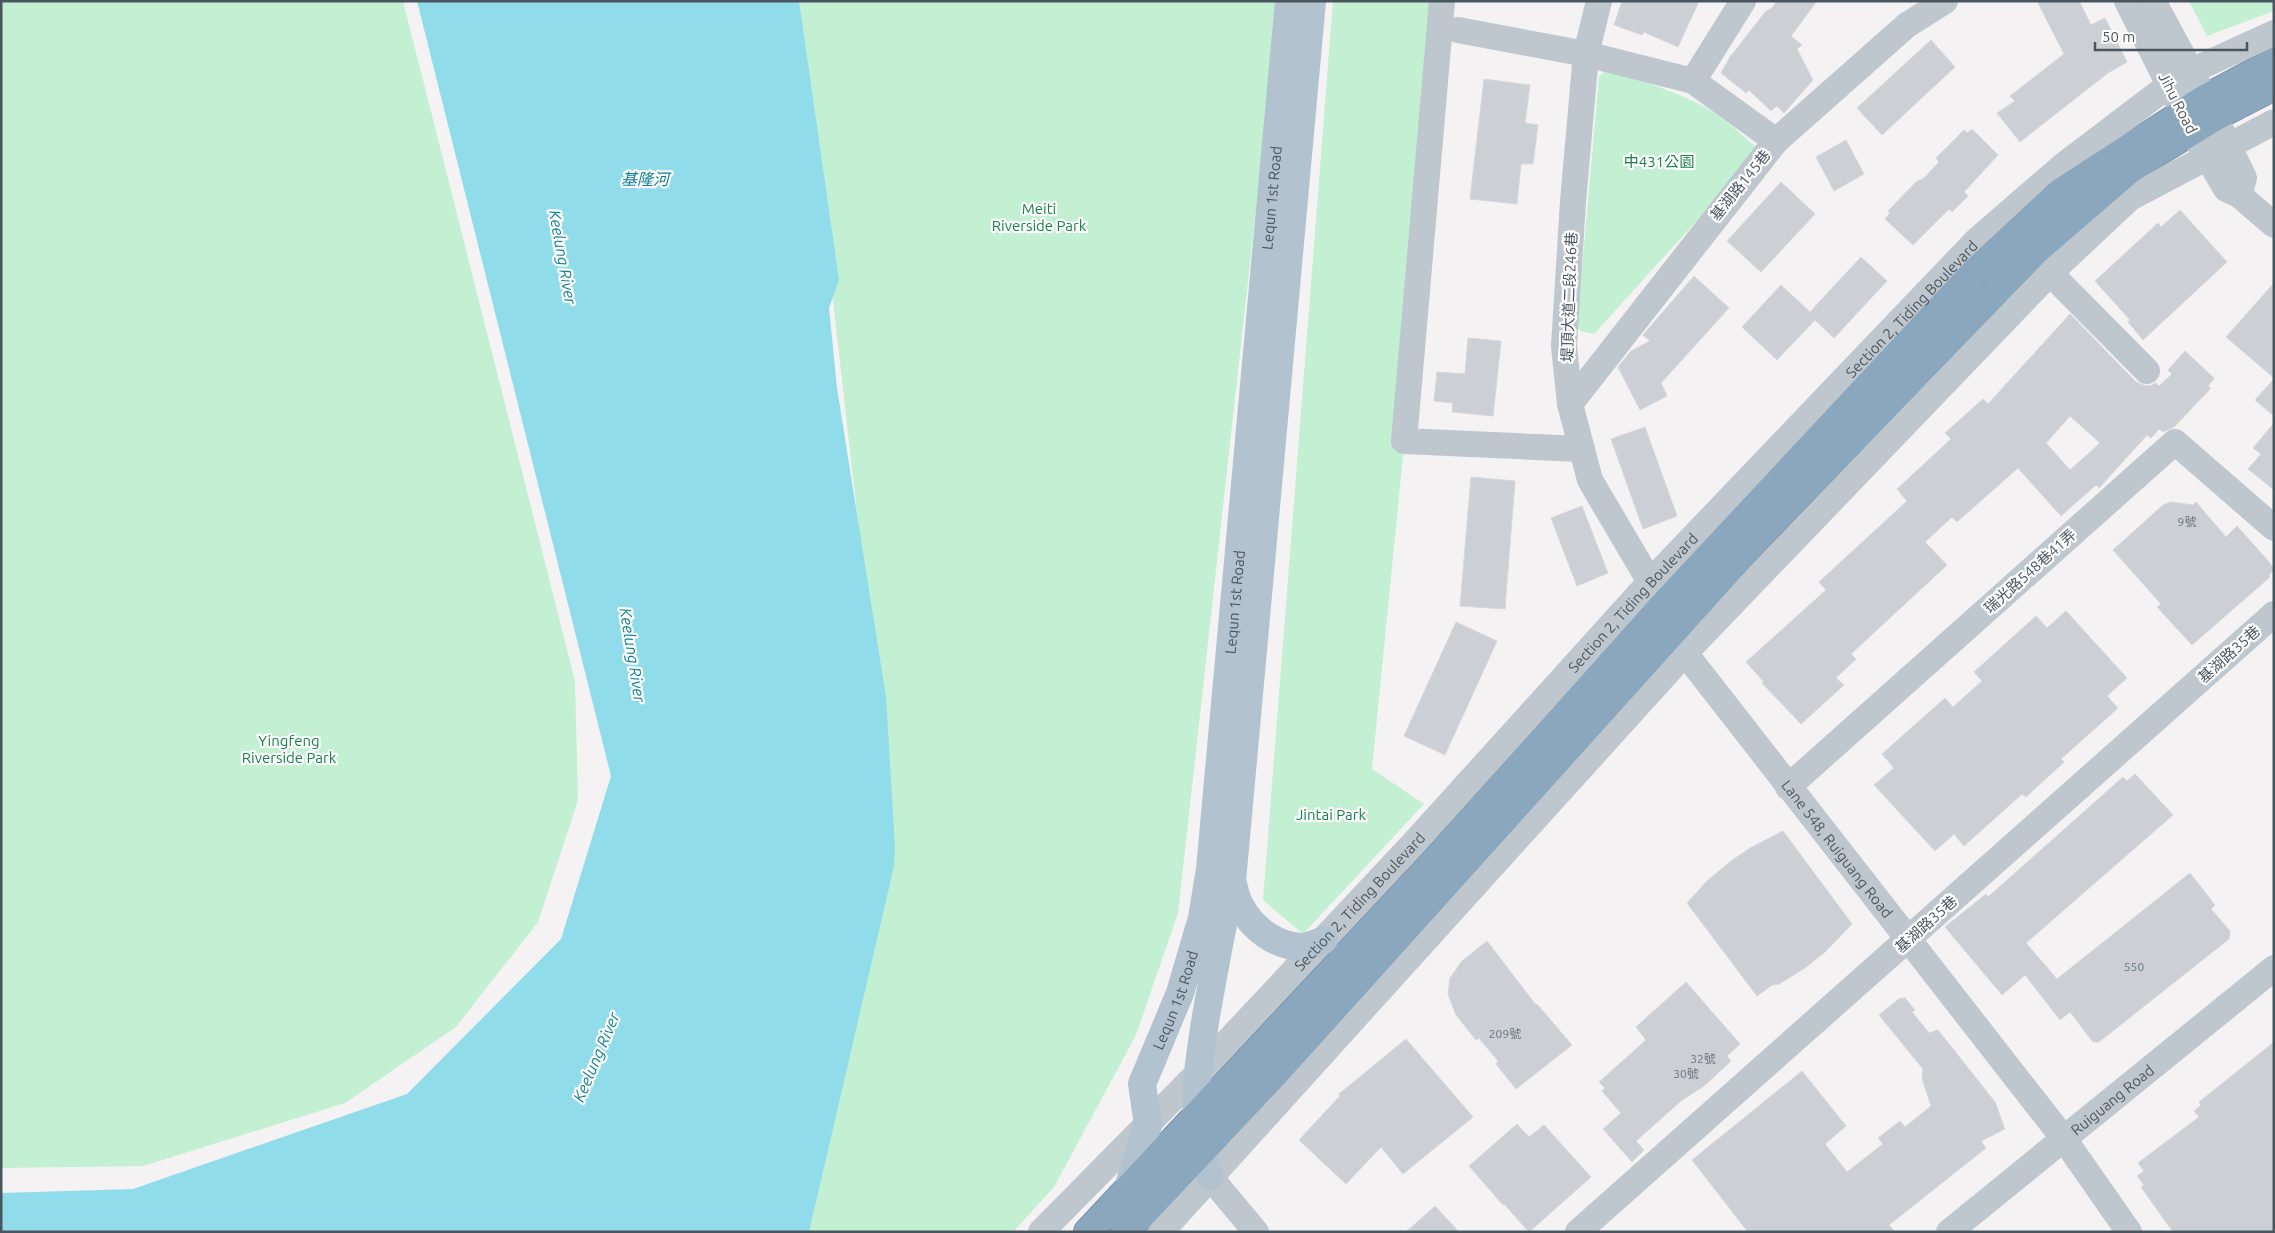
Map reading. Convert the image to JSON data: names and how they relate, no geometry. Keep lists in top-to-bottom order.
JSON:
{
  "streets": {
    "highway": ["Section 2, Tiding Boulevard"],
    "main road": ["Lequn 1st Road"],
    "street": [
      "Jihu Road",
      "基湖路145巷",
      "堤頂大道二段246巷",
      "瑞光路548巷41弄",
      "基湖路35巷",
      "Lane 548, Ruiguang Road",
      "Ruiguang Road"
    ]
  },
  "crossings": [
    ["Jihu Road", "Section 2, Tiding Boulevard"],
    ["基湖路145巷", "堤頂大道二段246巷"],
    ["Lequn 1st Road", "Section 2, Tiding Boulevard"],
    ["堤頂大道二段246巷", "Section 2, Tiding Boulevard"],
    ["Section 2, Tiding Boulevard", "Lane 548, Ruiguang Road"],
    ["瑞光路548巷41弄", "Lane 548, Ruiguang Road"],
    ["基湖路35巷", "Lane 548, Ruiguang Road"],
    ["Lane 548, Ruiguang Road", "Ruiguang Road"]
  ],
  "water": ["基隆河", "Keelung River"],
  "parks": [
    "中431公園",
    "Meiti Riverside Park",
    "Yingfeng Riverside Park",
    "Jintai Park"
  ],
  "house_numbers": [
    "9號",
    "550",
    "209號",
    "32號",
    "30號"
  ],
  "scale_bar": "50 m"
}
